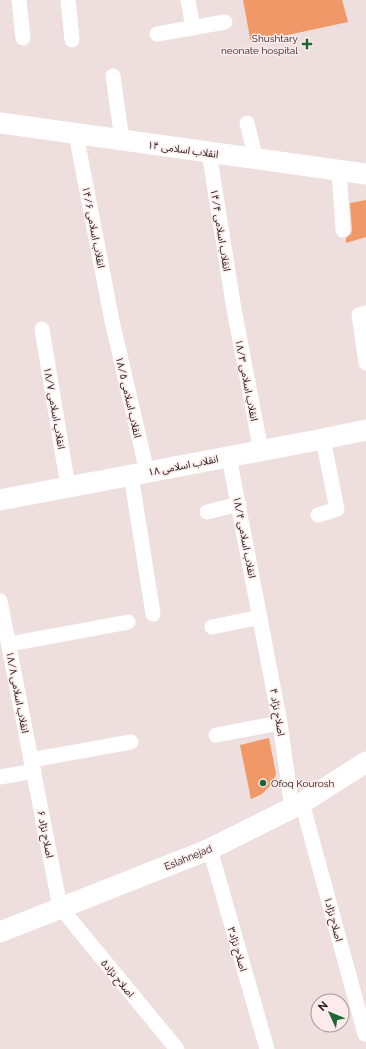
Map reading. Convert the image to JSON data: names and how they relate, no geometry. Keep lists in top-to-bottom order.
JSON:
{
  "streets": {
    "street": [
      "۱۴ انقلاب اسلامی",
      "۱۴/۶ انقلاب اسلامی",
      "۱۴/۴ انقلاب اسلامی",
      "۱۸/۳ انقلاب اسلامی",
      "۱۸/۵ انقلاب اسلامی",
      "۱۸/۷ انقلاب اسلامی",
      "۱۸ انقلاب اسلامی",
      "۱۸/۴ انقلاب اسلامی",
      "۱۸/۸ انقلاب اسلامی",
      "۴ اصلاح نژاد",
      "۶ اصلاح نژاد",
      "Eslahnejad",
      "اصلاح نژاد۱",
      "اصلاح نژاد۳",
      "اصلاح نژاد۵"
    ]
  },
  "crossings": [
    ["۱۴ انقلاب اسلامی", "۱۴/۶ انقلاب اسلامی"],
    ["۱۴ انقلاب اسلامی", "۱۴/۴ انقلاب اسلامی"],
    ["۱۴/۶ انقلاب اسلامی", "۱۸/۵ انقلاب اسلامی"],
    ["۱۴/۴ انقلاب اسلامی", "۱۸/۳ انقلاب اسلامی"],
    ["۱۸/۳ انقلاب اسلامی", "۱۸ انقلاب اسلامی"],
    ["۱۸/۵ انقلاب اسلامی", "۱۸ انقلاب اسلامی"],
    ["۱۸/۷ انقلاب اسلامی", "۱۸ انقلاب اسلامی"],
    ["۱۸ انقلاب اسلامی", "۱۸/۴ انقلاب اسلامی"],
    ["۱۸/۴ انقلاب اسلامی", "۴ اصلاح نژاد"],
    ["۱۸/۸ انقلاب اسلامی", "۶ اصلاح نژاد"],
    ["۴ اصلاح نژاد", "Eslahnejad"],
    ["۴ اصلاح نژاد", "اصلاح نژاد۱"],
    ["۶ اصلاح نژاد", "Eslahnejad"],
    ["۶ اصلاح نژاد", "اصلاح نژاد۵"],
    ["Eslahnejad", "اصلاح نژاد۱"],
    ["Eslahnejad", "اصلاح نژاد۳"],
    ["Eslahnejad", "اصلاح نژاد۵"]
  ],
  "places": {
    "health": ["Shushtary neonate hospital"],
    "other": ["Ofoq Kourosh"]
  },
  "north": "top left"
}
